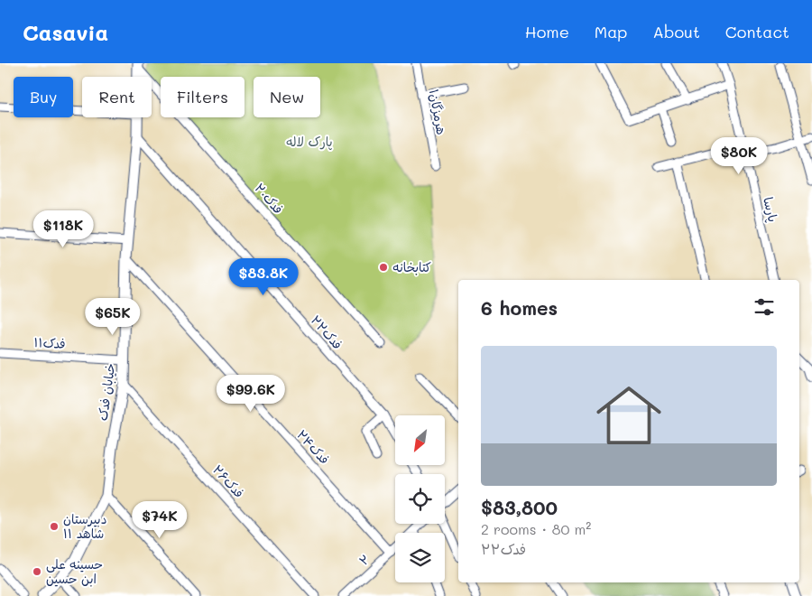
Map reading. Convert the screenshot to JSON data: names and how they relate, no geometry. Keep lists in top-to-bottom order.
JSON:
{
  "streets": {
    "street": [
      "هرمزگان۱",
      "فدک۲۰",
      "پارسا",
      "فدک۲۲",
      "فدک۱۱",
      "خیابان فدک",
      "فدک۲۴",
      "فدک۲۶",
      "۲"
    ]
  },
  "crossings": [
    ["فدک۲۲", "خیابان فدک"],
    ["فدک۱۱", "خیابان فدک"],
    ["خیابان فدک", "فدک۲۴"],
    ["خیابان فدک", "فدک۲۶"],
    ["فدک۲۴", "۲"]
  ],
  "parks": ["پارک لاله"],
  "places": ["کتابخانه", "دبیرستان شاهد ۱۱", "حسینه علی ابن حسین"],
  "north": "bottom left",
  "page": {
    "header": "Casavia",
    "nav": [
      "Home",
      "Map",
      "About",
      "Contact"
    ],
    "chip": [
      "Buy",
      "Rent",
      "Filters",
      "New"
    ],
    "price": [
      "$80K",
      "$118K",
      "$83.8K",
      "$65K",
      "$99.6K",
      "$74K"
    ],
    "heading": "6 homes",
    "list": [
      {
        "name": "$83,800",
        "note": "2 rooms · 80 m² · فدک۲۲"
      }
    ]
  }
}
